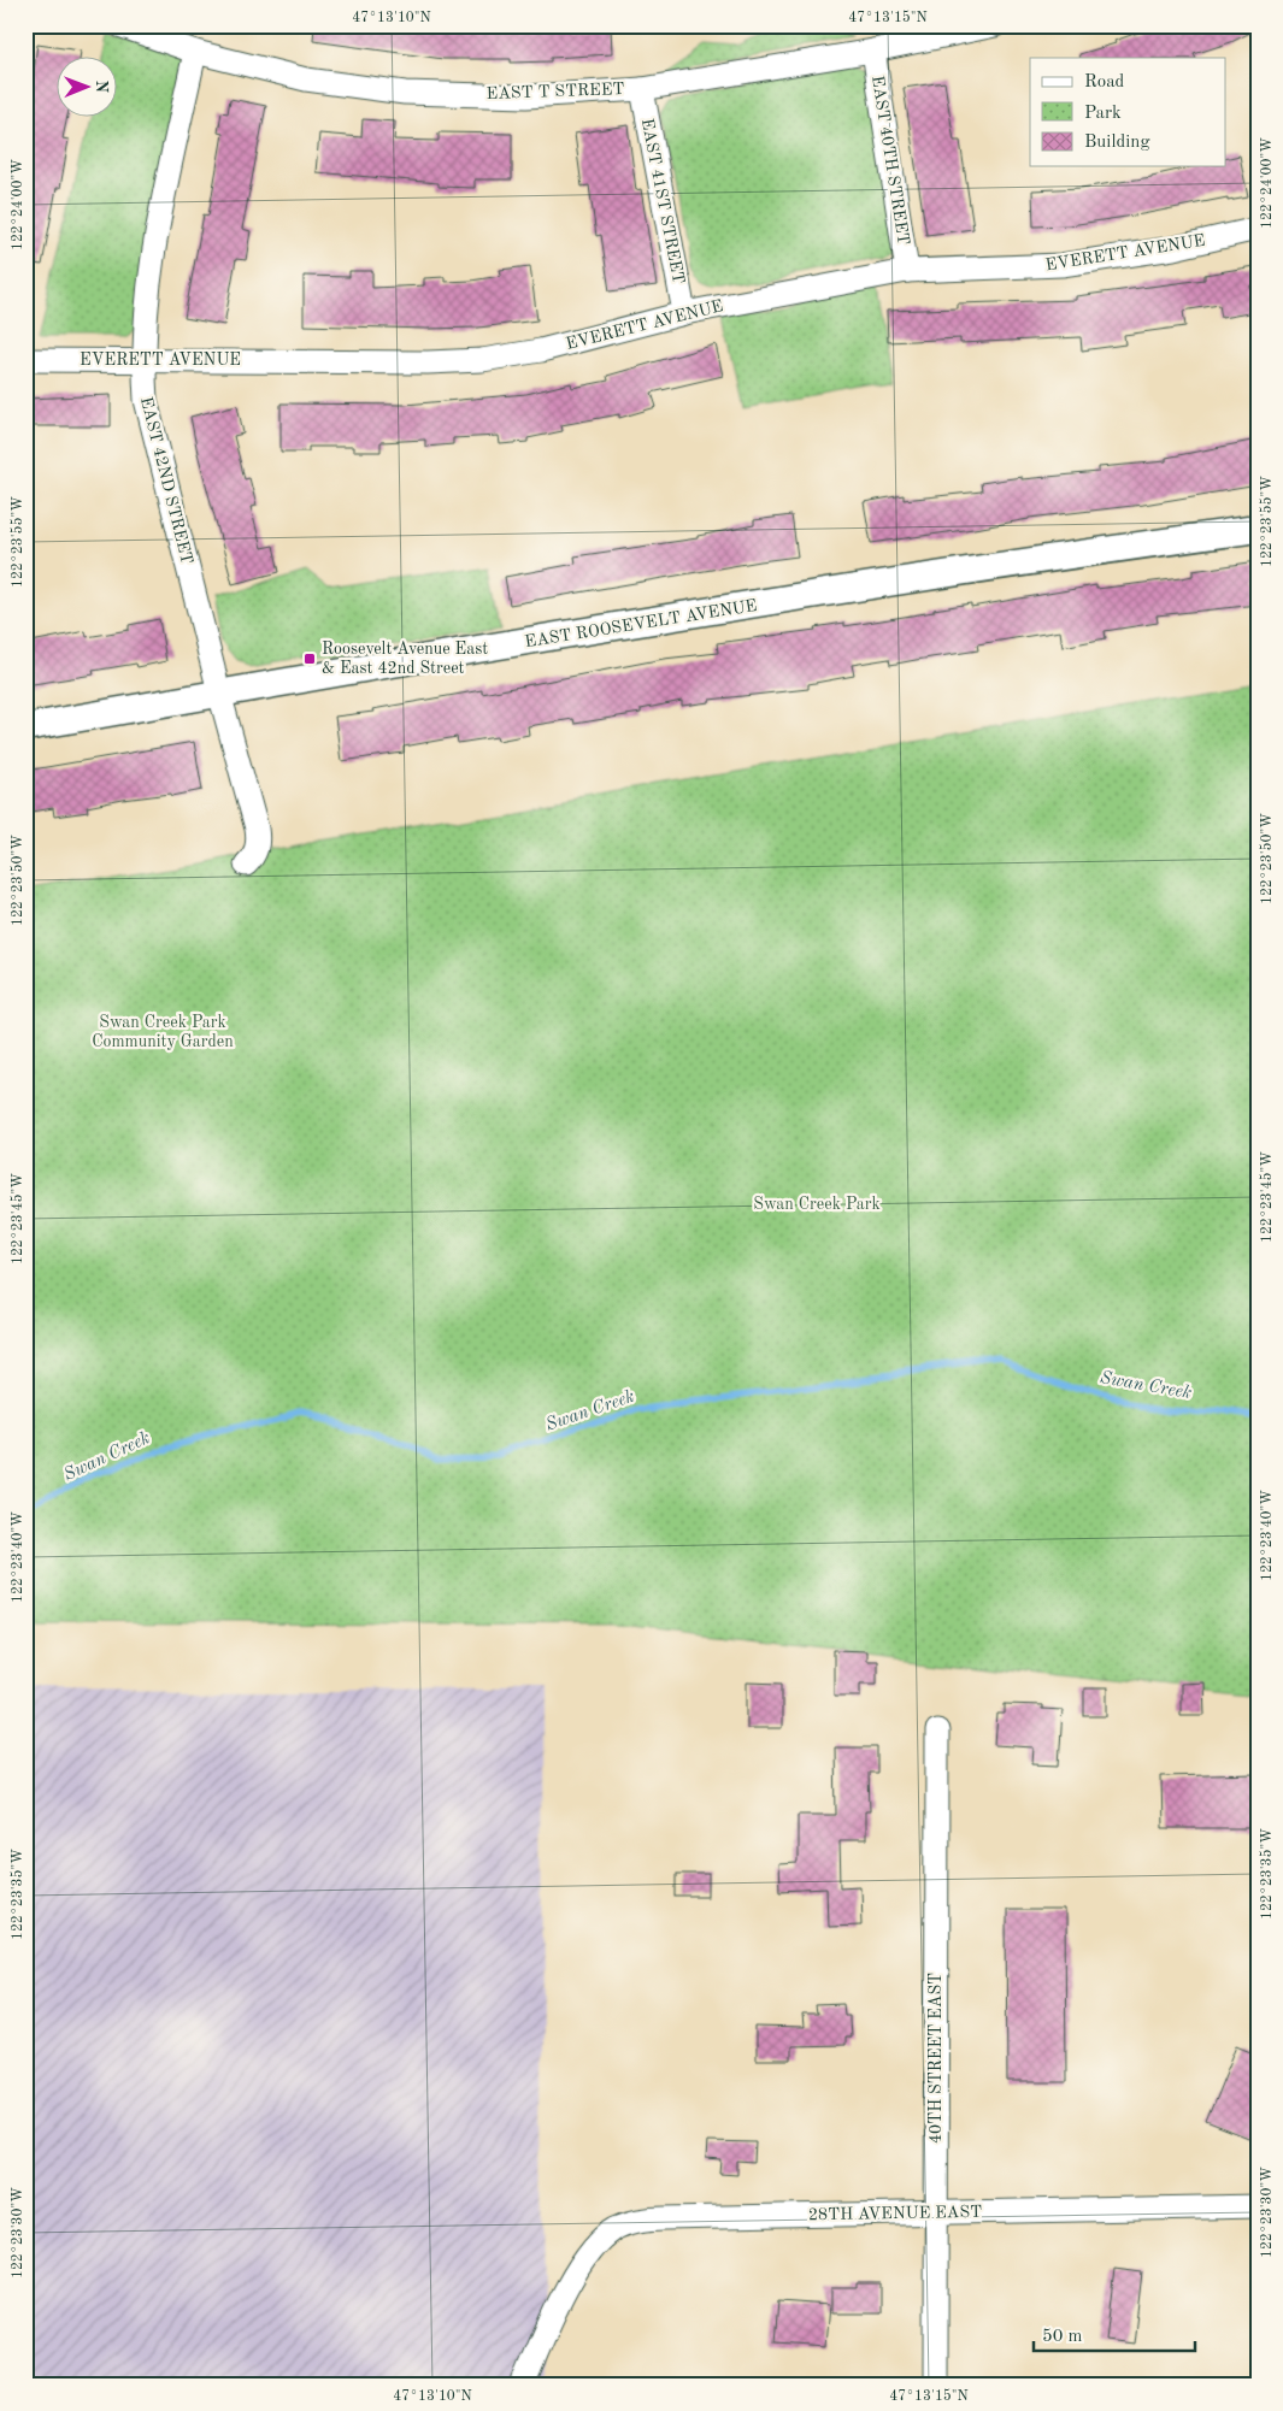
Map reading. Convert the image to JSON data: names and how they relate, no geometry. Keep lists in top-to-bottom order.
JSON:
{
  "streets": {
    "street": [
      "EAST T STREET",
      "EAST 40TH STREET",
      "EAST 41ST STREET",
      "EVERETT AVENUE",
      "EAST 42ND STREET",
      "EAST ROOSEVELT AVENUE",
      "40TH STREET EAST",
      "28TH AVENUE EAST"
    ]
  },
  "crossings": [
    ["EAST T STREET", "EAST 40TH STREET"],
    ["EAST T STREET", "EAST 41ST STREET"],
    ["EAST T STREET", "EAST 42ND STREET"],
    ["EAST 40TH STREET", "EVERETT AVENUE"],
    ["EAST 41ST STREET", "EVERETT AVENUE"],
    ["EVERETT AVENUE", "EAST 42ND STREET"],
    ["EAST 42ND STREET", "EAST ROOSEVELT AVENUE"],
    ["40TH STREET EAST", "28TH AVENUE EAST"]
  ],
  "water": ["Swan Creek"],
  "parks": ["Swan Creek Park Community Garden", "Swan Creek Park"],
  "places": {
    "transit": ["Roosevelt Avenue East & East 42nd Street"]
  },
  "legend": ["Road", "Park", "Building"],
  "scale_bar": "50 m",
  "north": "right",
  "coordinates": [
    "47°13'10\"N",
    "47°13'15\"N",
    "122°24'00\"W",
    "122°23'55\"W",
    "122°23'50\"W",
    "122°23'45\"W",
    "122°23'40\"W",
    "122°23'35\"W",
    "122°23'30\"W"
  ]
}
